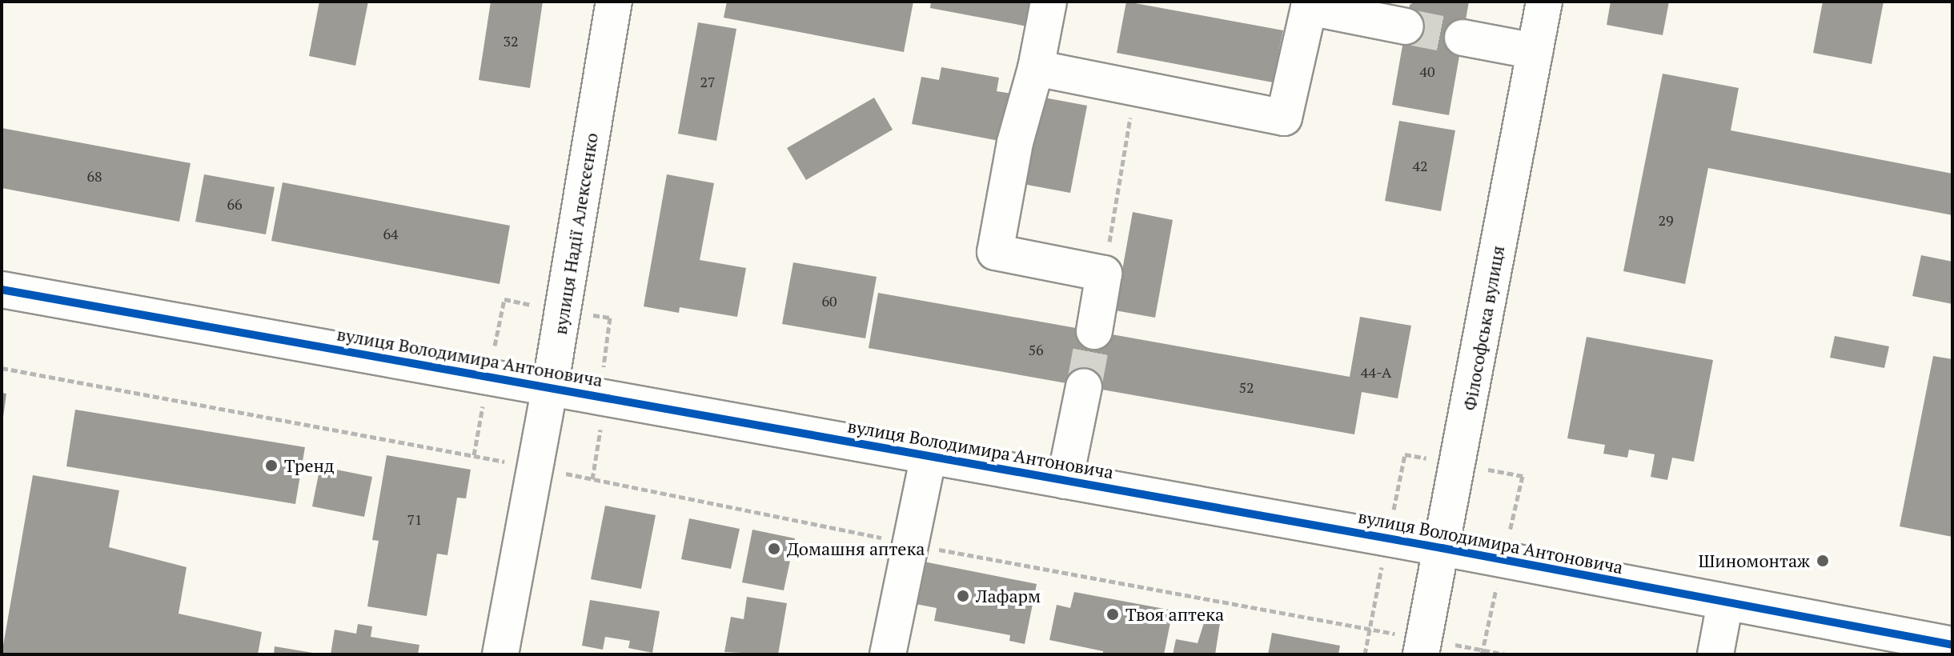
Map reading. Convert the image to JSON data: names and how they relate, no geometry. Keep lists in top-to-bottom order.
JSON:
{
  "streets": {
    "street": ["вулиця Надії Алексєєнко", "Філософська вулиця", "вулиця Володимира Антоновича"]
  },
  "crossings": [
    ["вулиця Надії Алексєєнко", "вулиця Володимира Антоновича"],
    ["Філософська вулиця", "вулиця Володимира Антоновича"]
  ],
  "places": [
    "Тренд",
    "Домашня аптека",
    "Шиномонтаж",
    "Лафарм",
    "Твоя аптека"
  ],
  "house_numbers": [
    "32",
    "40",
    "27",
    "42",
    "68",
    "66",
    "29",
    "64",
    "60",
    "56",
    "44-А",
    "52",
    "71"
  ]
}
